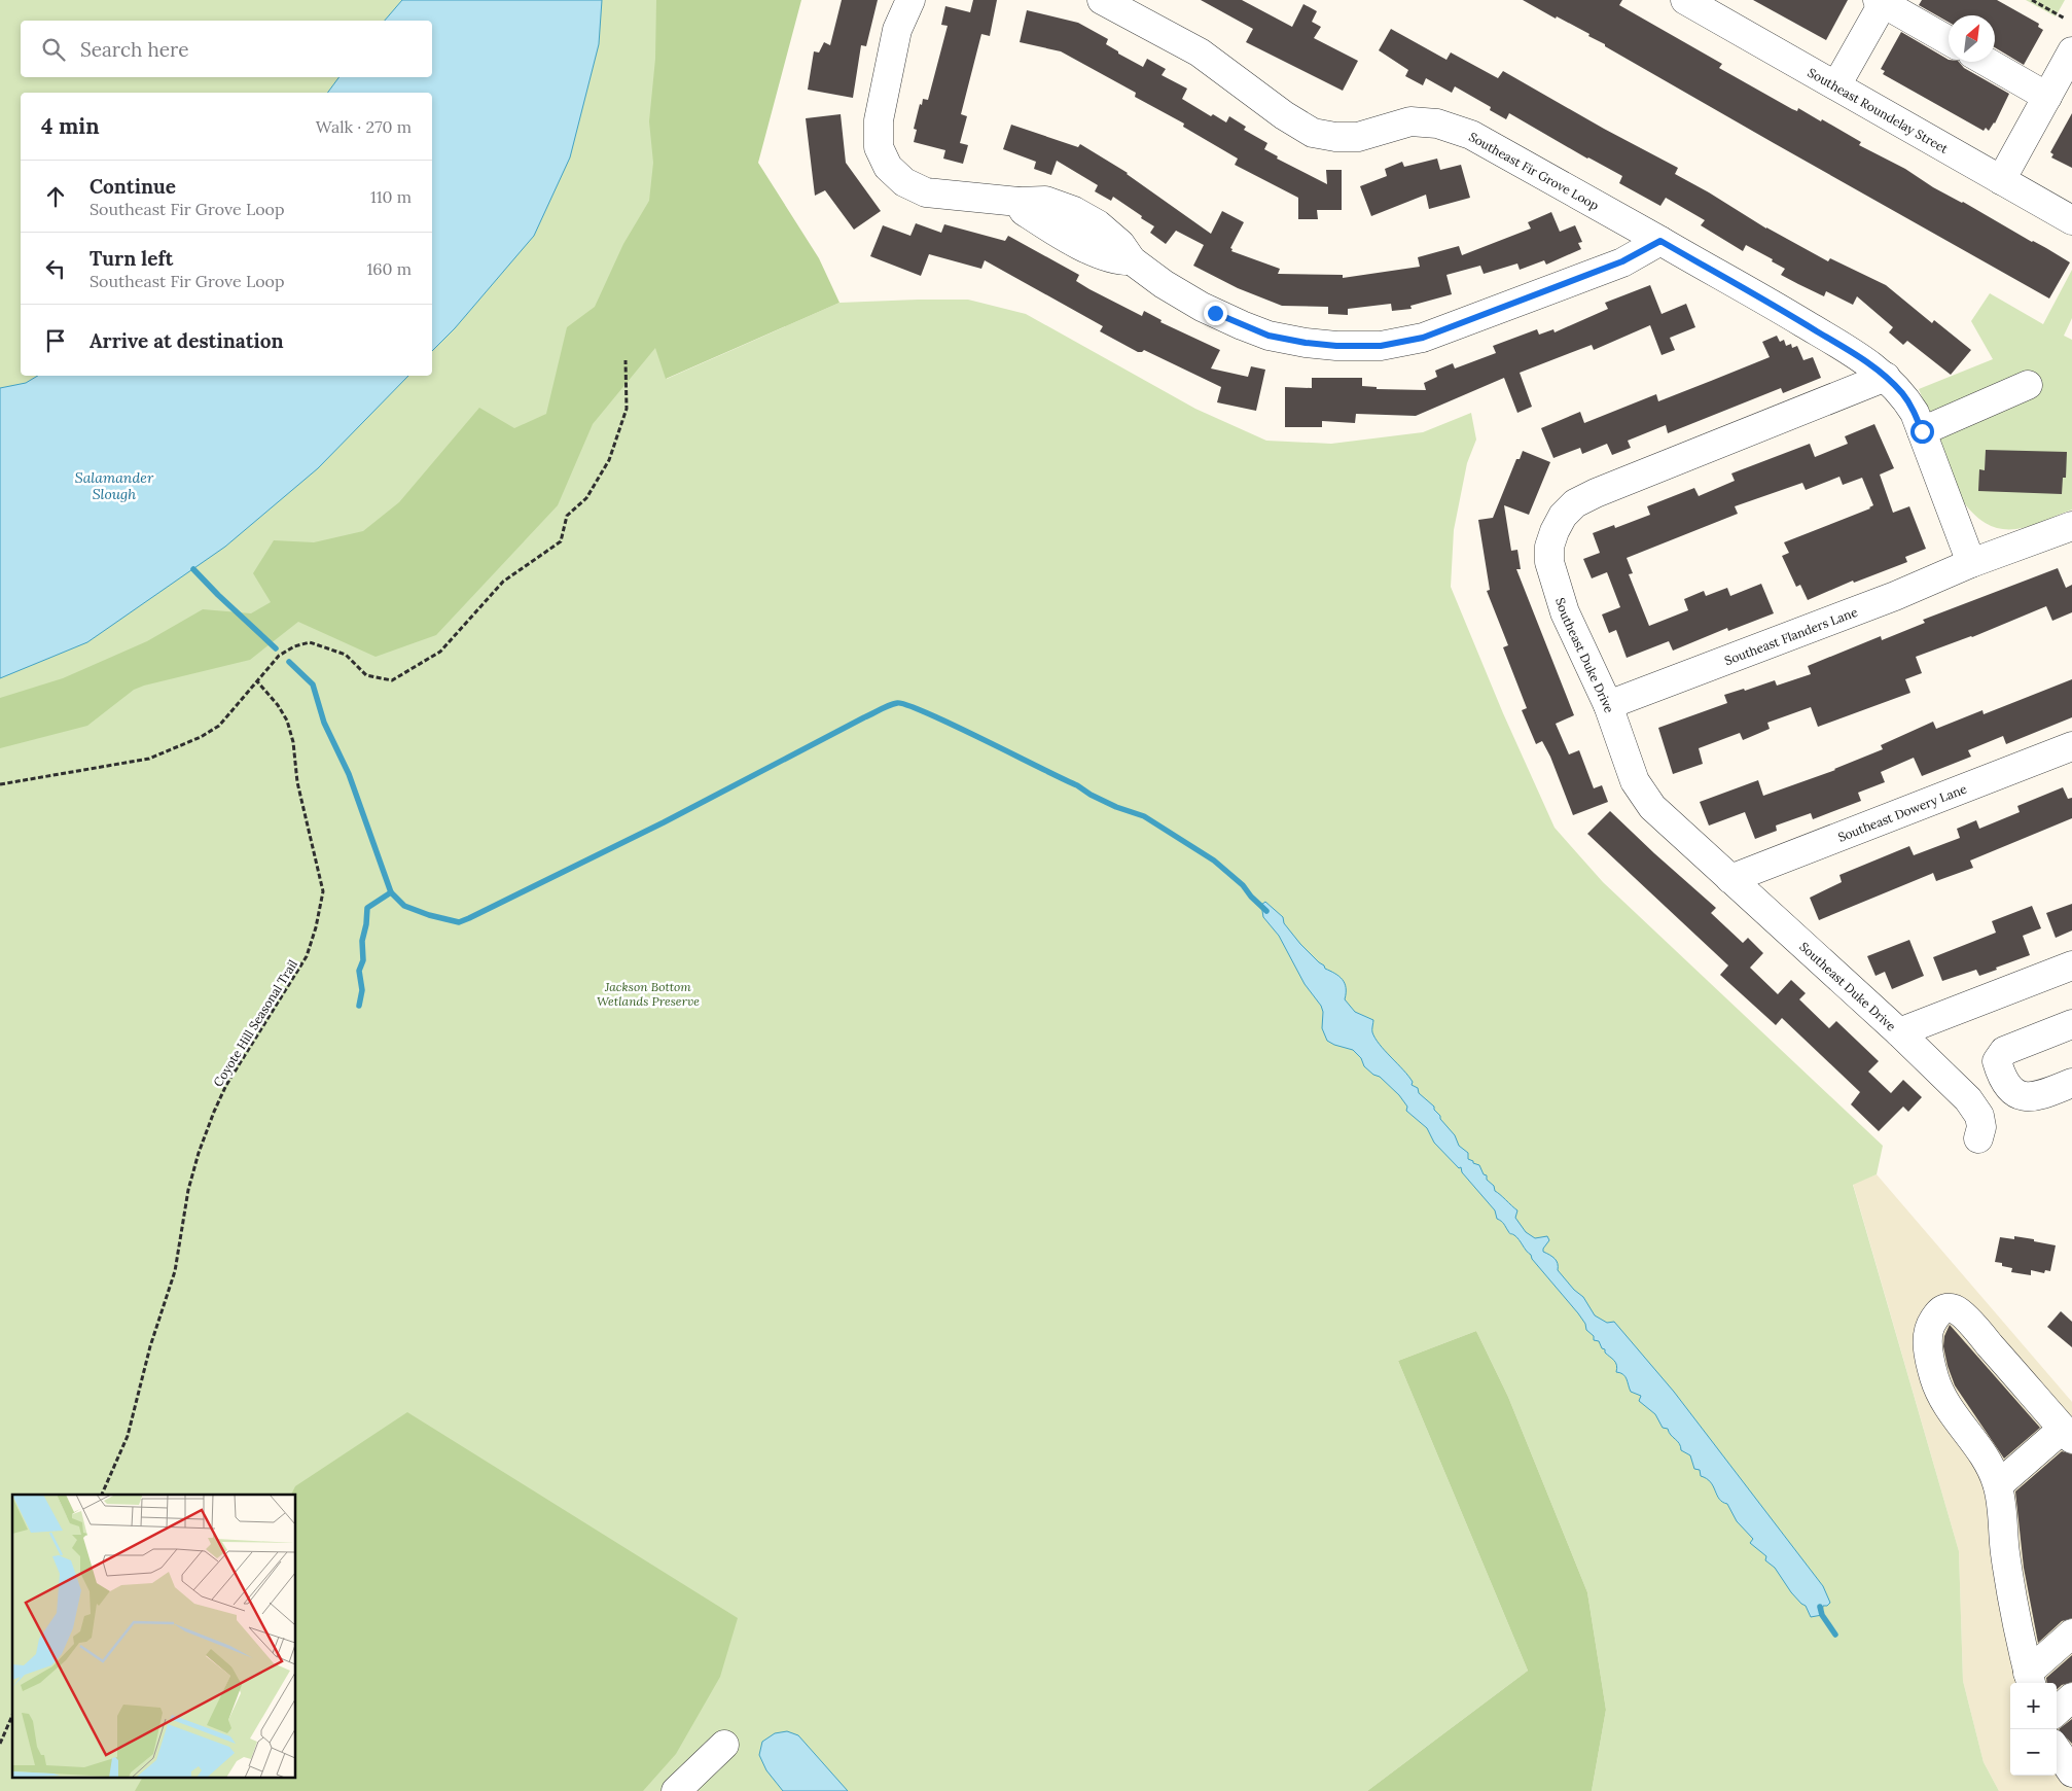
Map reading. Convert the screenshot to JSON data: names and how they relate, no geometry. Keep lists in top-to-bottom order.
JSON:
{
  "streets": {
    "street": [
      "Southeast Roundelay Street",
      "Southeast Fir Grove Loop",
      "Southeast Flanders Lane",
      "Southeast Duke Drive",
      "Southeast Dowery Lane"
    ],
    "path": ["Coyote Hill Seasonal Trail"]
  },
  "crossings": [
    ["Southeast Fir Grove Loop", "Southeast Flanders Lane"],
    ["Southeast Fir Grove Loop", "Southeast Duke Drive"],
    ["Southeast Flanders Lane", "Southeast Duke Drive"],
    ["Southeast Duke Drive", "Southeast Dowery Lane"]
  ],
  "water": ["Salamander Slough"],
  "parks": ["Jackson Bottom Wetlands Preserve"],
  "north": "top right",
  "page": {
    "search": "Search here",
    "heading": ["4 min", "Walk · 270 m"],
    "list": [
      ["Continue", "Southeast Fir Grove Loop", "110 m"],
      ["Turn left", "Southeast Fir Grove Loop", "160 m"],
      "Arrive at destination"
    ],
    "map_buttons": ["+", "−"]
  }
}
